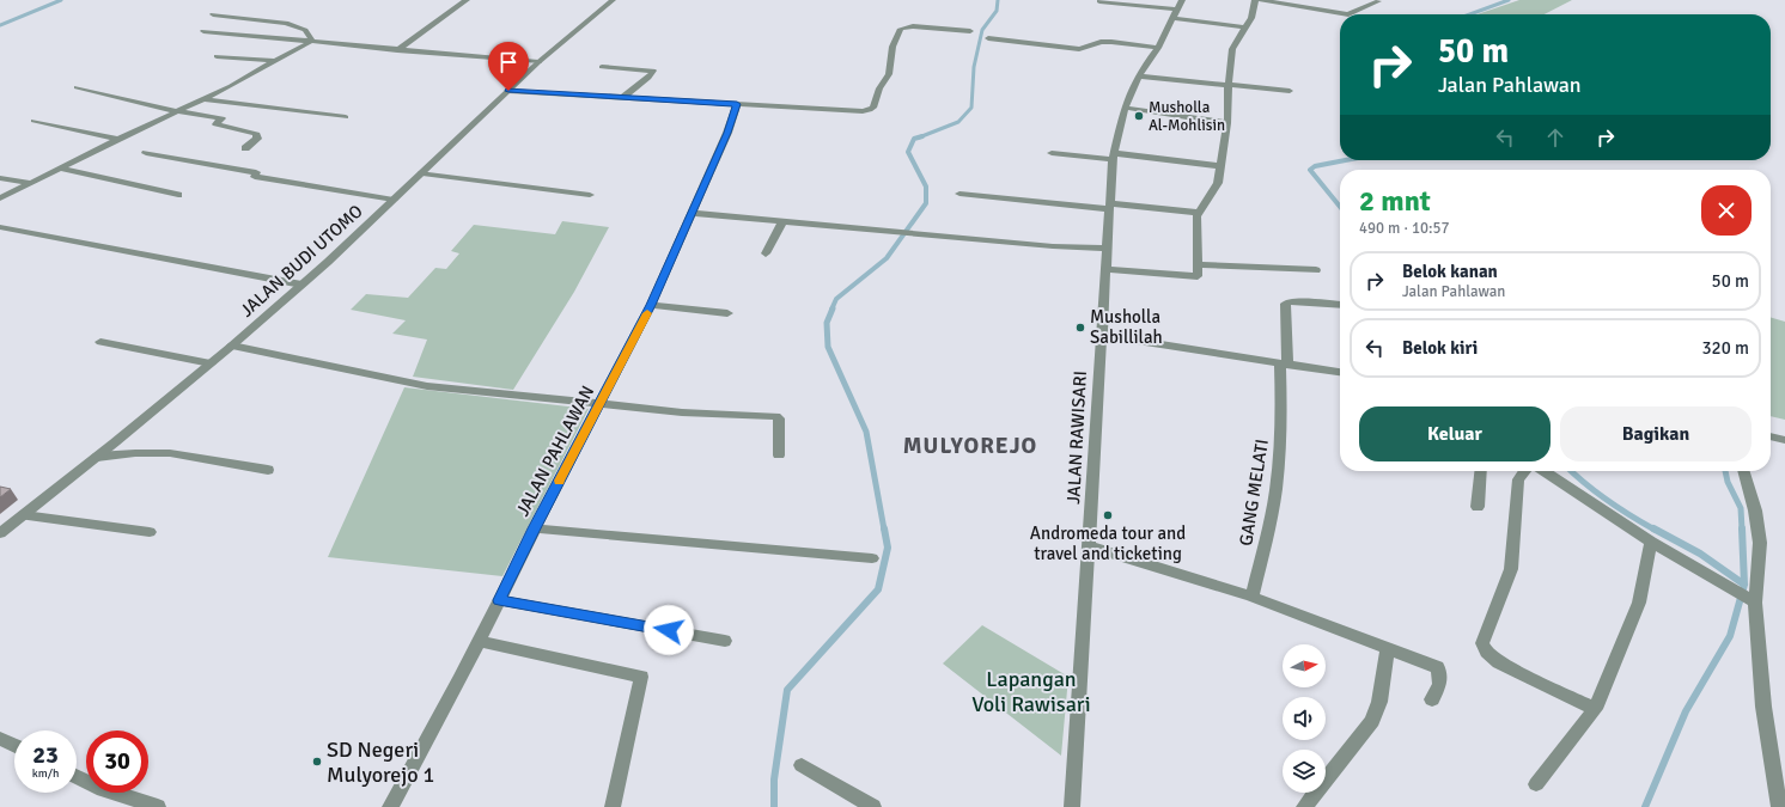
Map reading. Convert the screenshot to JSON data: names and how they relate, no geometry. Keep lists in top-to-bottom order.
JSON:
{
  "streets": {
    "street": [
      "JALAN BUDI UTOMO",
      "JALAN RAWISARI",
      "JALAN PAHLAWAN",
      "GANG MELATI"
    ]
  },
  "districts": ["MULYOREJO"],
  "parks": ["Lapangan Voli Rawisari"],
  "places": [
    "Musholla Al-Mohlisin",
    "Musholla Sabillilah",
    "Andromeda tour and travel and ticketing",
    "SD Negeri Mulyorejo 1"
  ],
  "north": "right",
  "page": {
    "turn": ["50 m", "Jalan Pahlawan"],
    "heading": ["2 mnt", "490 m · 10:57"],
    "list": [
      {
        "name": "Belok kanan",
        "note": "Jalan Pahlawan",
        "value": "50 m"
      },
      {
        "name": "Belok kiri",
        "value": "320 m"
      }
    ],
    "buttons": ["Keluar", "Bagikan"],
    "speed": "23 km/h",
    "limit": "30"
  }
}
